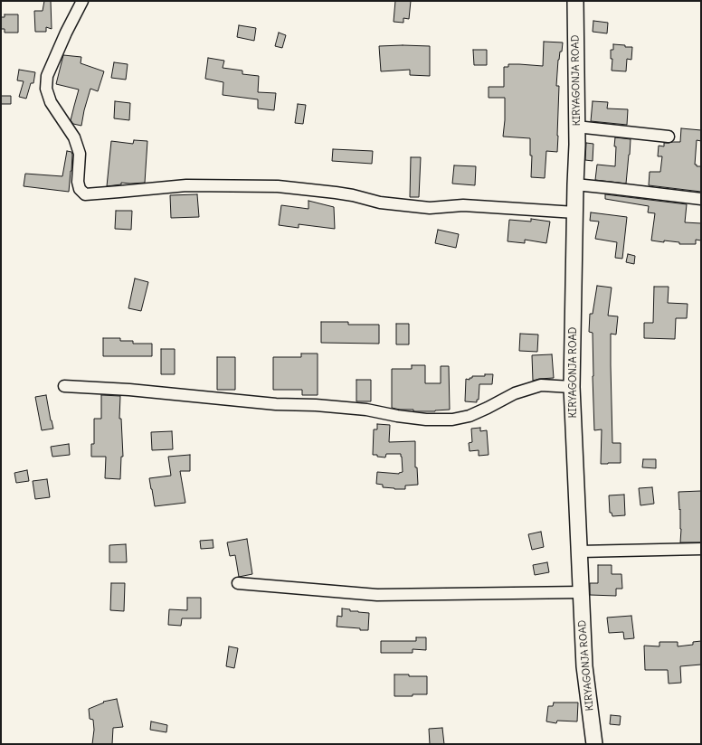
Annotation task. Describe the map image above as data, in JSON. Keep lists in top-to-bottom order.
{
  "streets": {
    "street": ["KIRYAGONJA ROAD"]
  }
}
